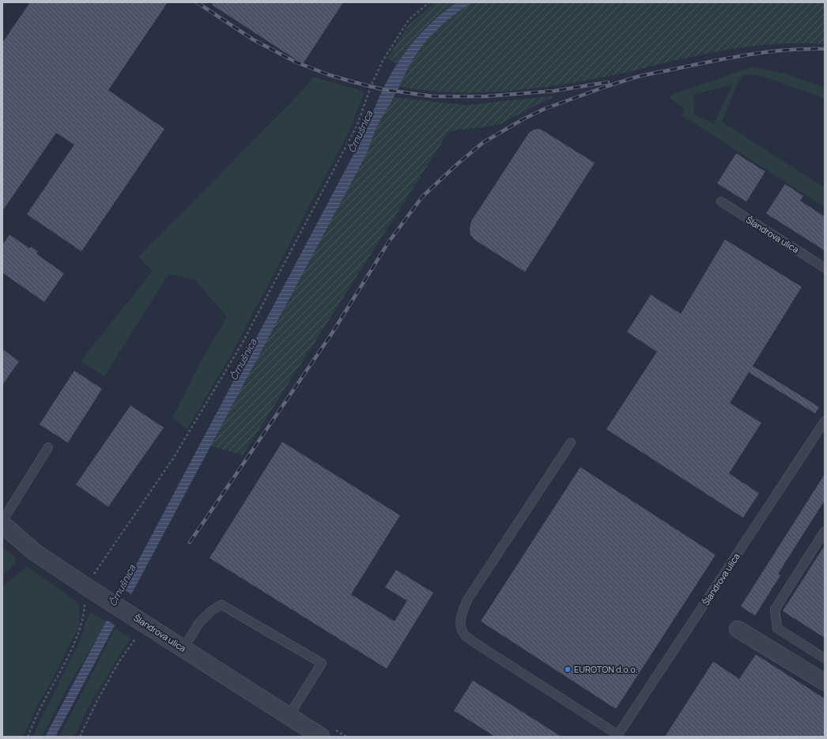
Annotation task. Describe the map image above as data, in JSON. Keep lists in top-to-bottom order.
{
  "streets": {
    "street": ["Šlandrova ulica"]
  },
  "water": ["Črnušnica"],
  "places": ["EUROTON d.o.o."]
}
